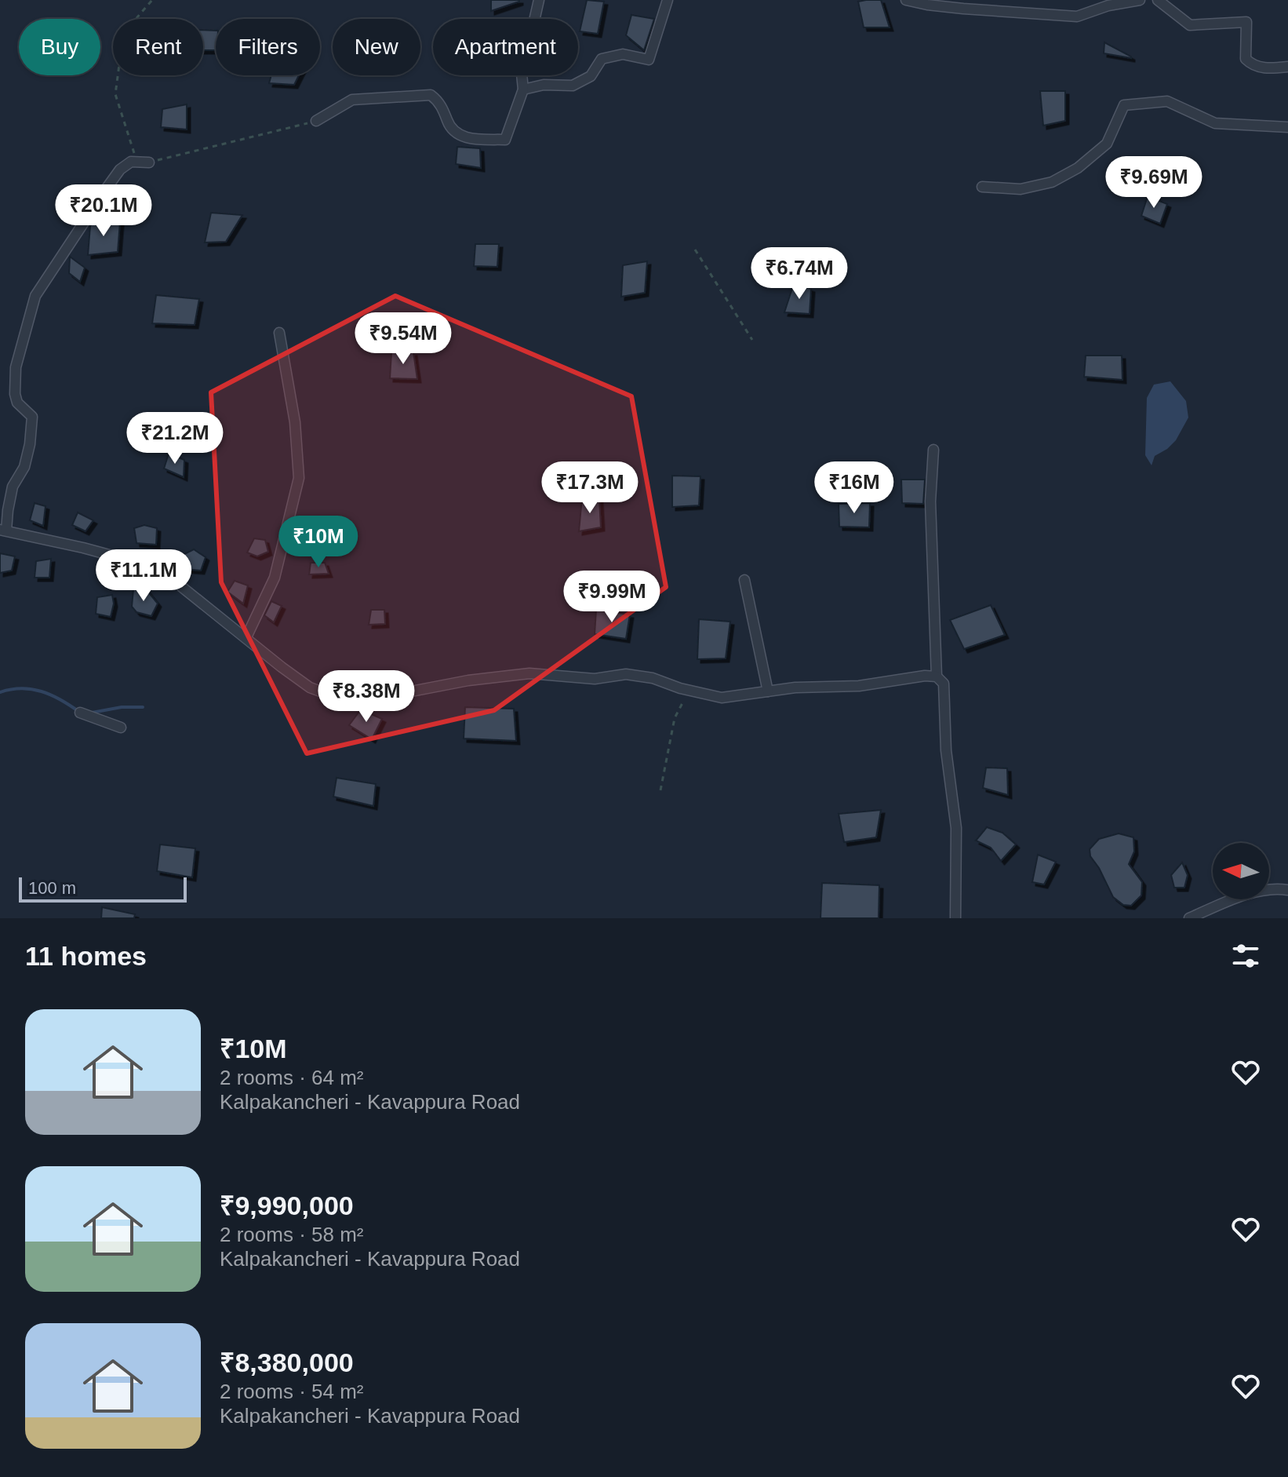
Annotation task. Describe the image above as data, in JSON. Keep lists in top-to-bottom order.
{
  "scale_bar": "100 m",
  "north": "left",
  "page": {
    "chip": [
      "Buy",
      "Rent",
      "Filters",
      "New",
      "Apartment"
    ],
    "price": [
      "₹9.69M",
      "₹20.1M",
      "₹6.74M",
      "₹9.54M",
      "₹21.2M",
      "₹17.3M",
      "₹16M",
      "₹10M",
      "₹11.1M",
      "₹9.99M",
      "₹8.38M"
    ],
    "scale": "100 m",
    "heading": "11 homes",
    "list": [
      {
        "name": "₹10M",
        "note": "2 rooms · 64 m² · Kalpakancheri - Kavappura Road"
      },
      {
        "name": "₹9,990,000",
        "note": "2 rooms · 58 m² · Kalpakancheri - Kavappura Road"
      },
      {
        "name": "₹8,380,000",
        "note": "2 rooms · 54 m² · Kalpakancheri - Kavappura Road"
      }
    ]
  }
}
